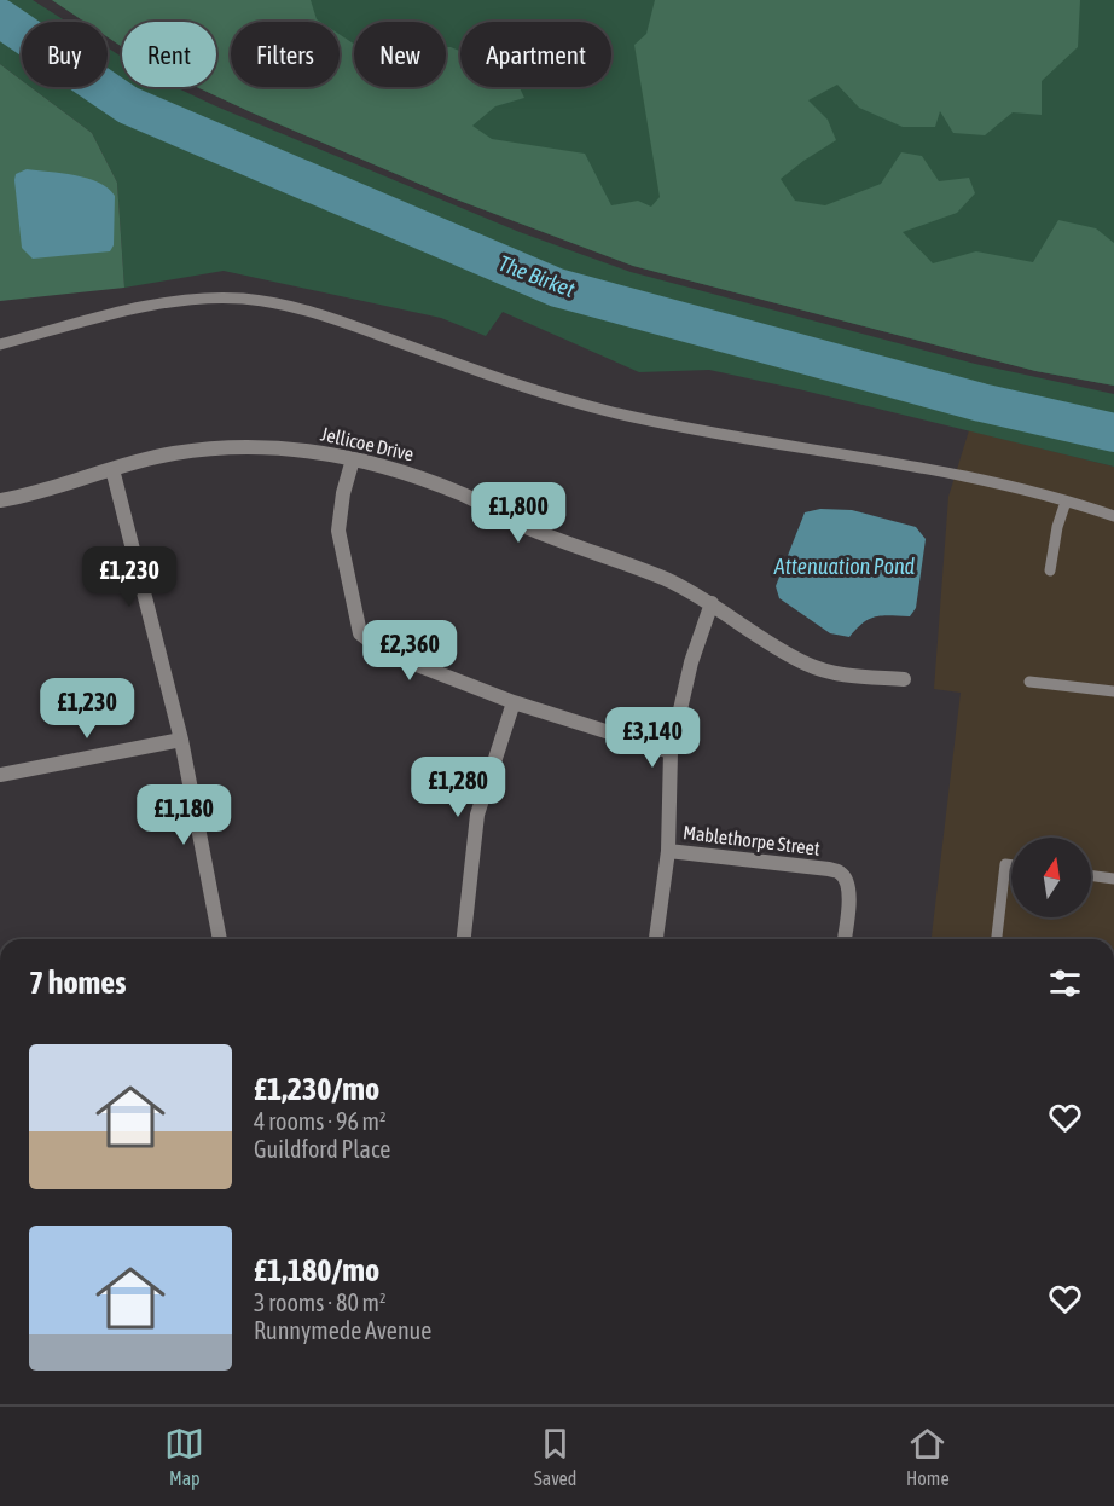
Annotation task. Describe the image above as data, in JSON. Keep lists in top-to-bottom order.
{
  "streets": {
    "street": ["Jellicoe Drive", "Mablethorpe Street"]
  },
  "water": ["The Birket", "Attenuation Pond"],
  "north": "top",
  "page": {
    "chip": [
      "Buy",
      "Rent",
      "Filters",
      "New",
      "Apartment"
    ],
    "price": [
      "£1,800",
      "£1,230",
      "£2,360",
      "£1,230",
      "£3,140",
      "£1,280",
      "£1,180"
    ],
    "heading": "7 homes",
    "list": [
      {
        "name": "£1,230/mo",
        "note": "4 rooms · 96 m² · Guildford Place"
      },
      {
        "name": "£1,180/mo",
        "note": "3 rooms · 80 m² · Runnymede Avenue"
      }
    ],
    "tabs": ["Map", "Saved", "Home"]
  }
}
